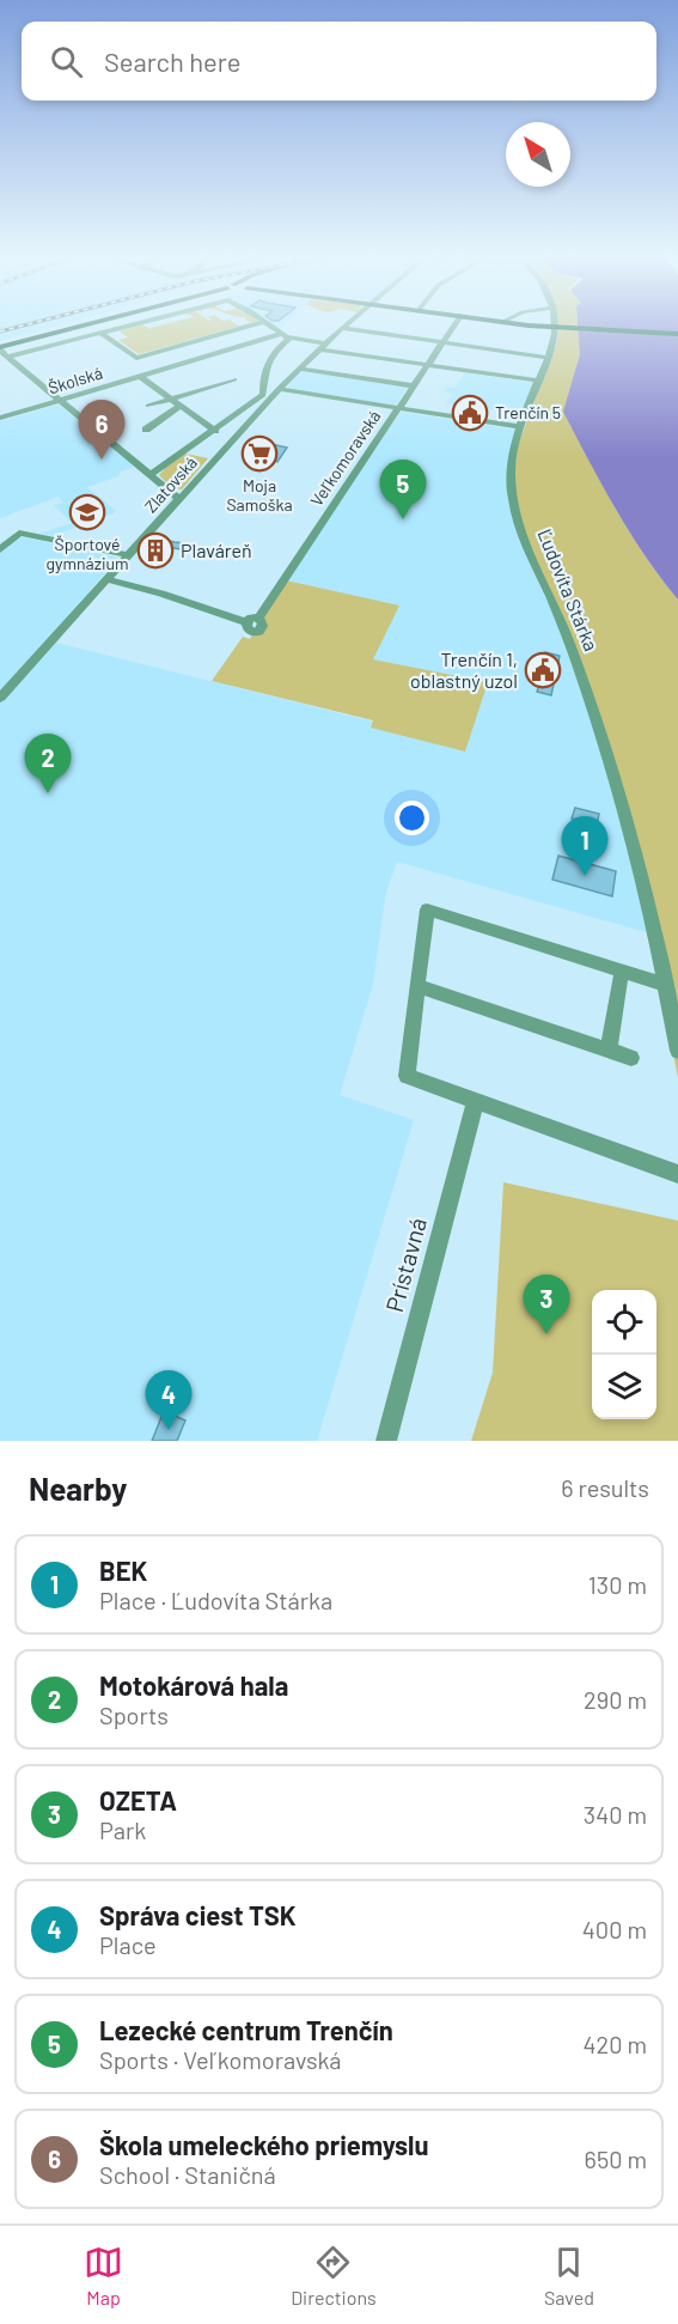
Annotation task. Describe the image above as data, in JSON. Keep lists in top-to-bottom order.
{
  "streets": {
    "street": [
      "Školská",
      "Veľkomoravská",
      "Zlatovská",
      "Ľudovíta Stárka",
      "Prístavná"
    ]
  },
  "crossings": [
    ["Veľkomoravská", "Zlatovská"]
  ],
  "places": {
    "public building": ["Trenčín 5", "Trenčín 1, oblastný uzol"],
    "supermarket": ["Moja Samoška"],
    "school or university": ["Športové gymnázium"],
    "building": ["Plaváreň"]
  },
  "north": "top left",
  "page": {
    "search": "Search here",
    "pins": [
      "6",
      "5",
      "2",
      "1",
      "3",
      "4"
    ],
    "heading": ["Nearby", "6 results"],
    "list": [
      {
        "mark": "1",
        "name": "BEK",
        "note": "Place · Ľudovíta Stárka",
        "value": "130 m"
      },
      {
        "mark": "2",
        "name": "Motokárová hala",
        "note": "Sports",
        "value": "290 m"
      },
      {
        "mark": "3",
        "name": "OZETA",
        "note": "Park",
        "value": "340 m"
      },
      {
        "mark": "4",
        "name": "Správa ciest TSK",
        "note": "Place",
        "value": "400 m"
      },
      {
        "mark": "5",
        "name": "Lezecké centrum Trenčín",
        "note": "Sports · Veľkomoravská",
        "value": "420 m"
      },
      {
        "mark": "6",
        "name": "Škola umeleckého priemyslu",
        "note": "School · Staničná",
        "value": "650 m"
      }
    ],
    "nav": ["Map", "Directions", "Saved"]
  }
}
